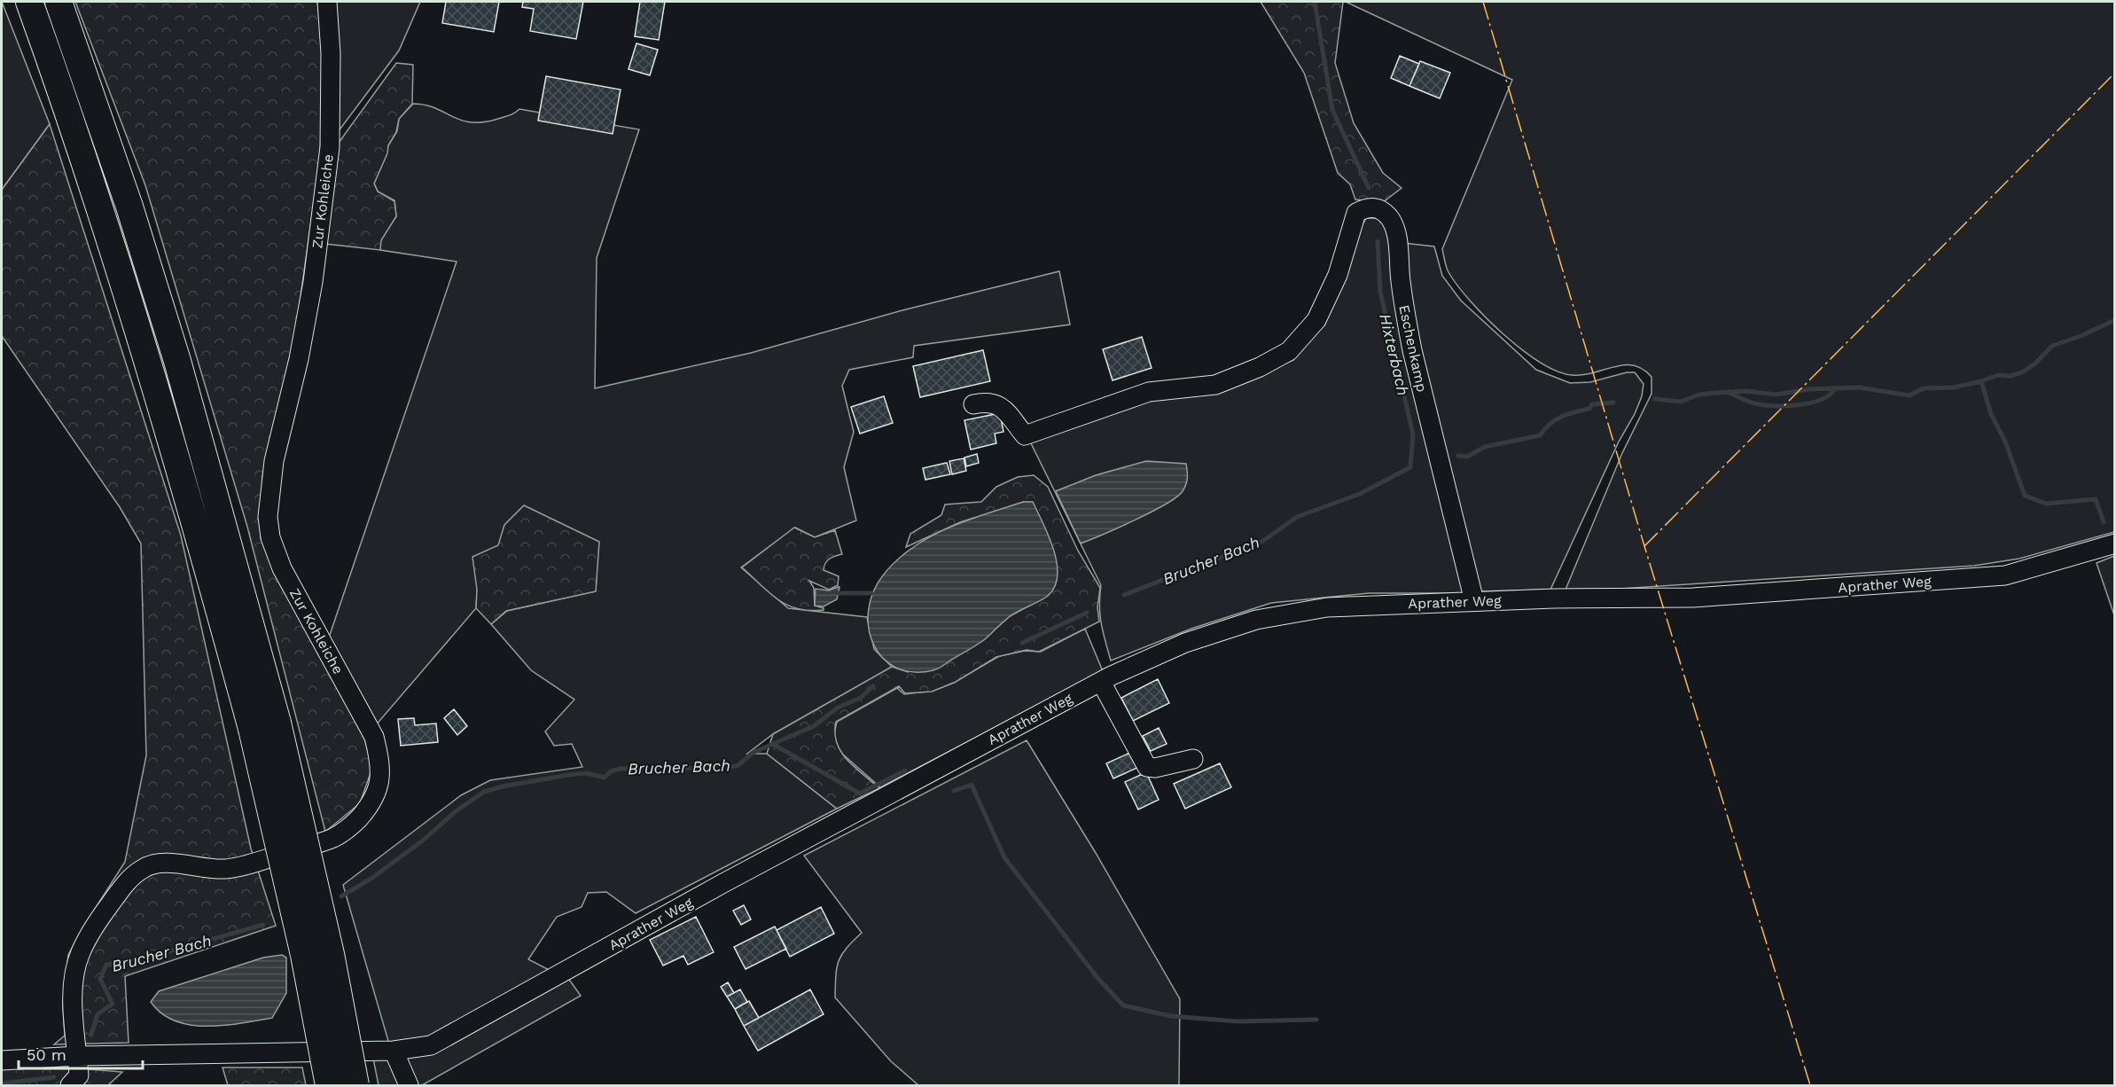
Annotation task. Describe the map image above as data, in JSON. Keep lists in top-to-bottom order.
{
  "streets": {
    "street": ["Zur Kohleiche", "Eschenkamp", "Aprather Weg"]
  },
  "crossings": [
    ["Zur Kohleiche", "Aprather Weg"],
    ["Eschenkamp", "Aprather Weg"]
  ],
  "water": ["Hixterbach", "Brucher Bach"],
  "scale_bar": "50 m"
}
